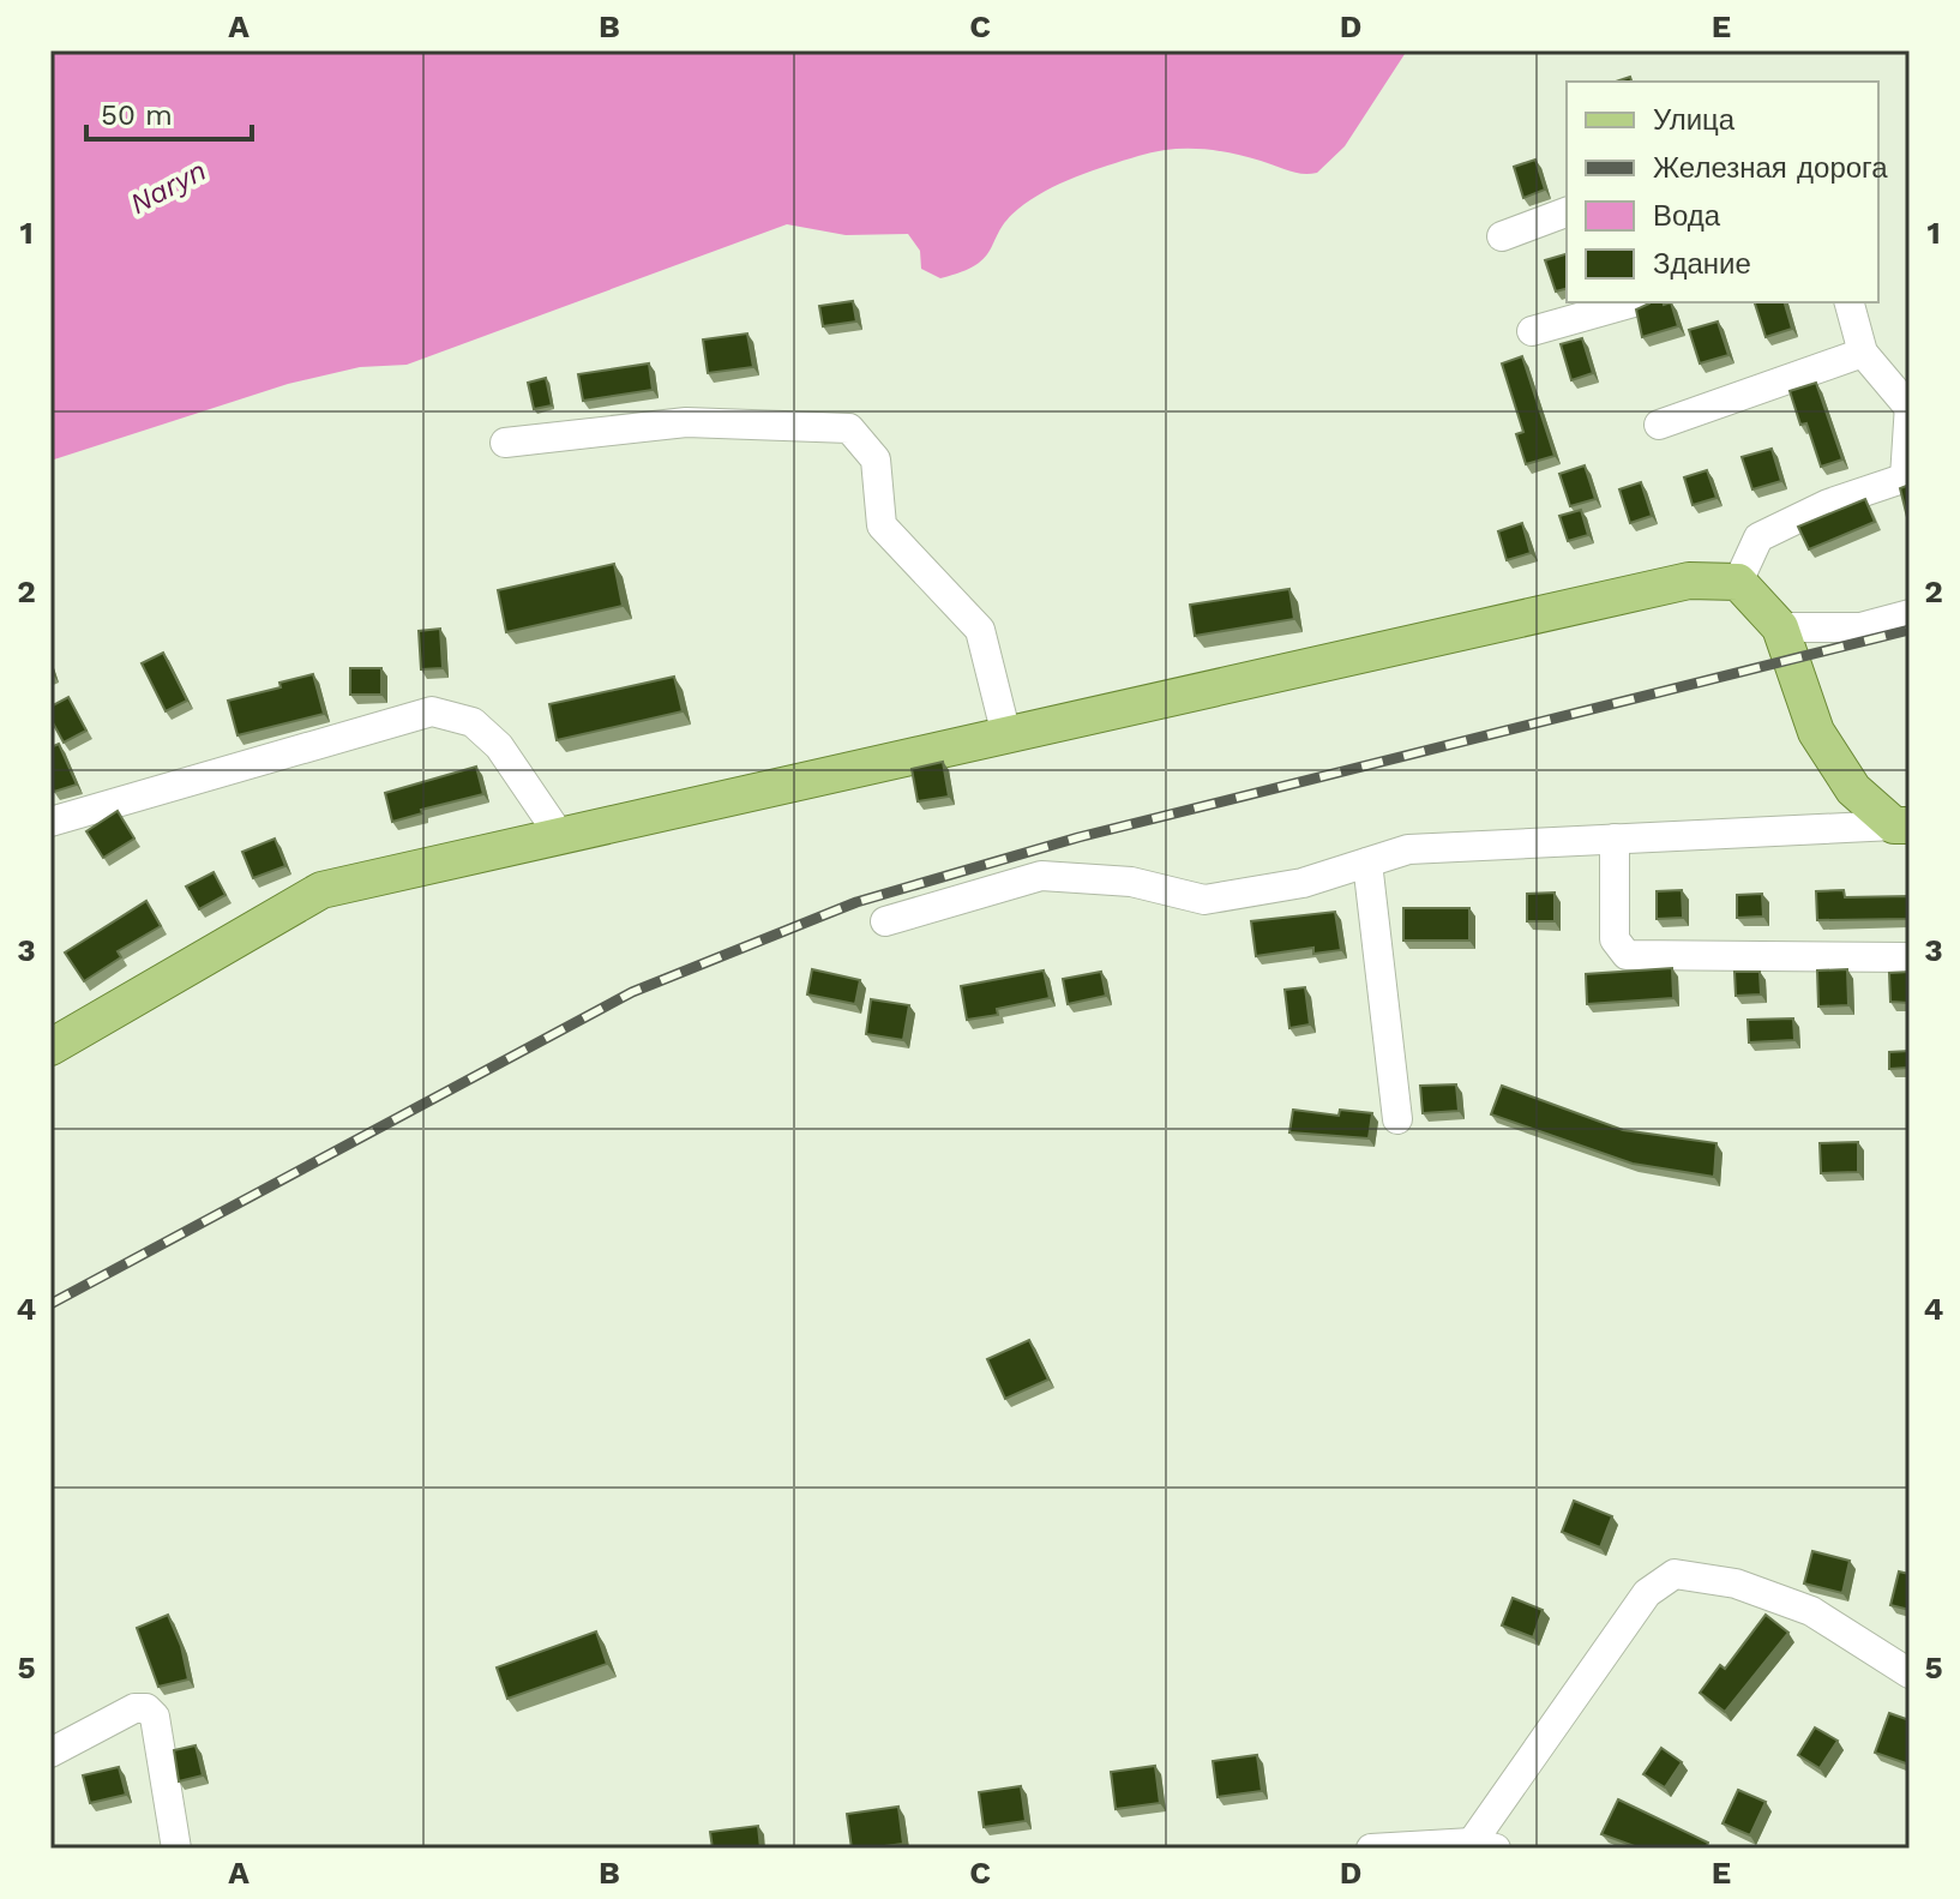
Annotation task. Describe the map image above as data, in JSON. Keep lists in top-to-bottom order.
{
  "water": ["Naryn"],
  "legend": [
    "Улица",
    "Железная дорога",
    "Вода",
    "Здание"
  ],
  "scale_bar": "50 m",
  "grid": {
    "columns": [
      "A",
      "B",
      "C",
      "D",
      "E"
    ],
    "rows": [
      "1",
      "2",
      "3",
      "4",
      "5"
    ]
  }
}
